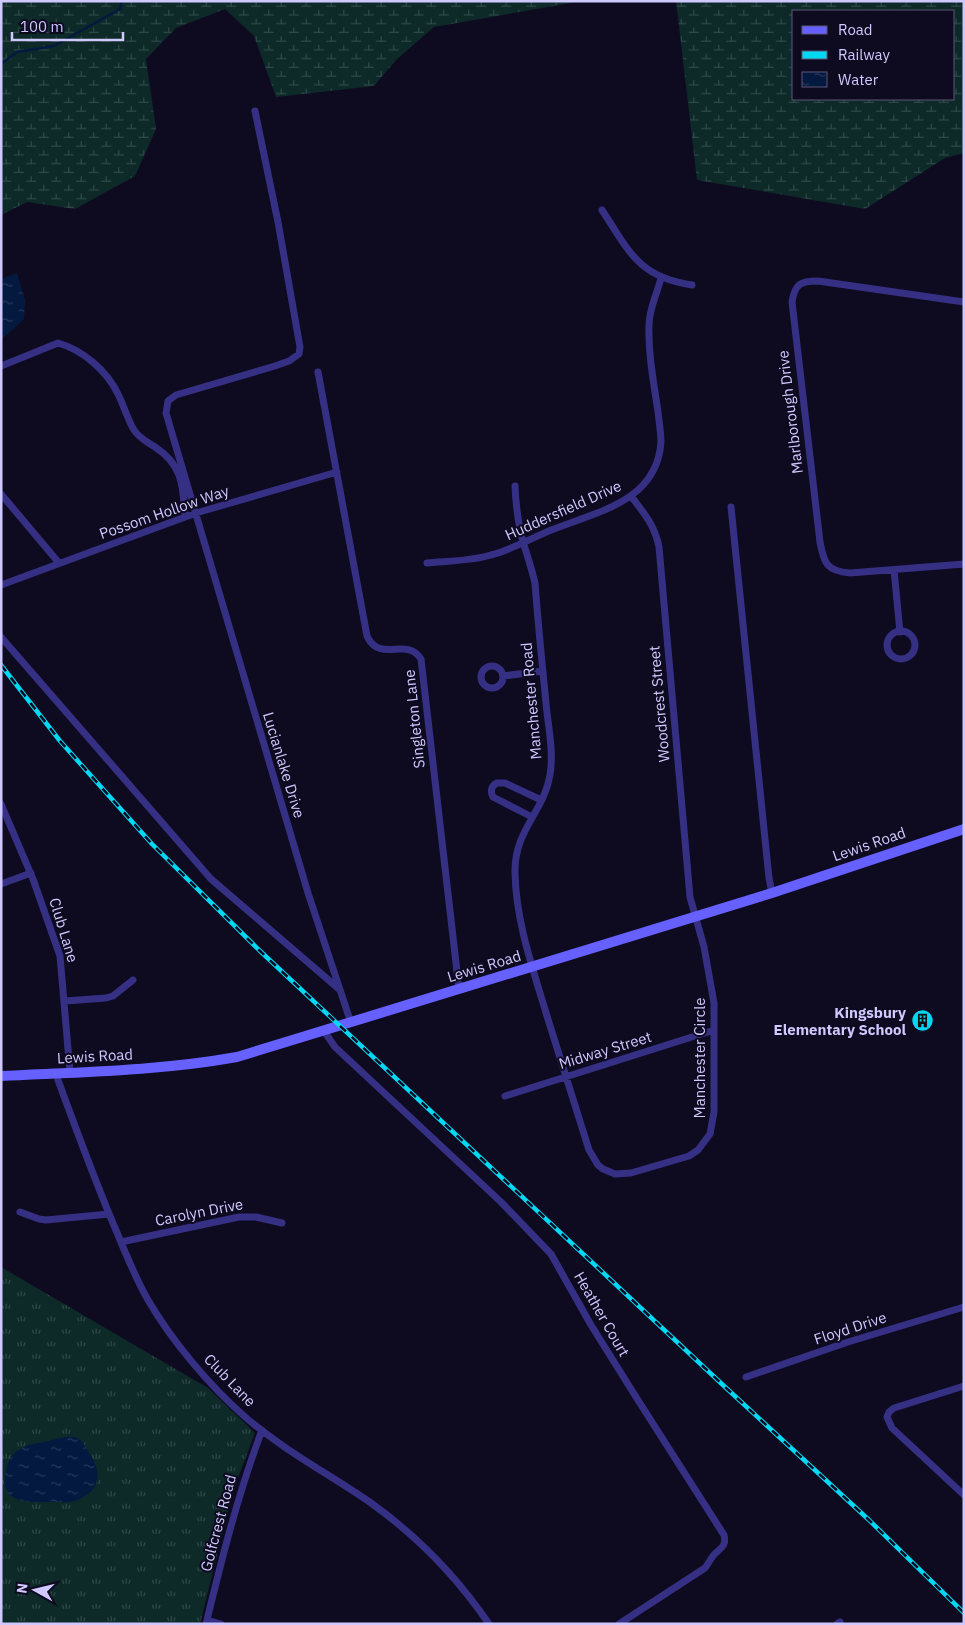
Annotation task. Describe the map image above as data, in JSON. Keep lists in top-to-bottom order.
{
  "streets": {
    "street": [
      "Marlborough Drive",
      "Huddersfield Drive",
      "Possom Hollow Way",
      "Manchester Road",
      "Woodcrest Street",
      "Singleton Lane",
      "Lucianlake Drive",
      "Lewis Road",
      "Club Lane",
      "Midway Street",
      "Manchester Circle",
      "Carolyn Drive",
      "Heather Court",
      "Floyd Drive",
      "Golfcrest Road"
    ]
  },
  "crossings": [
    ["Huddersfield Drive", "Manchester Road"],
    ["Huddersfield Drive", "Woodcrest Street"],
    ["Possom Hollow Way", "Singleton Lane"],
    ["Possom Hollow Way", "Lucianlake Drive"],
    ["Manchester Road", "Lewis Road"],
    ["Manchester Road", "Manchester Circle"],
    ["Woodcrest Street", "Lewis Road"],
    ["Woodcrest Street", "Manchester Circle"],
    ["Singleton Lane", "Lewis Road"],
    ["Lucianlake Drive", "Lewis Road"],
    ["Lewis Road", "Club Lane"],
    ["Lewis Road", "Manchester Circle"],
    ["Lewis Road", "Heather Court"],
    ["Club Lane", "Carolyn Drive"],
    ["Club Lane", "Golfcrest Road"],
    ["Midway Street", "Manchester Circle"]
  ],
  "places": {
    "building": ["Kingsbury Elementary School"]
  },
  "legend": ["Road", "Railway", "Water"],
  "scale_bar": "100 m",
  "north": "left"
}
